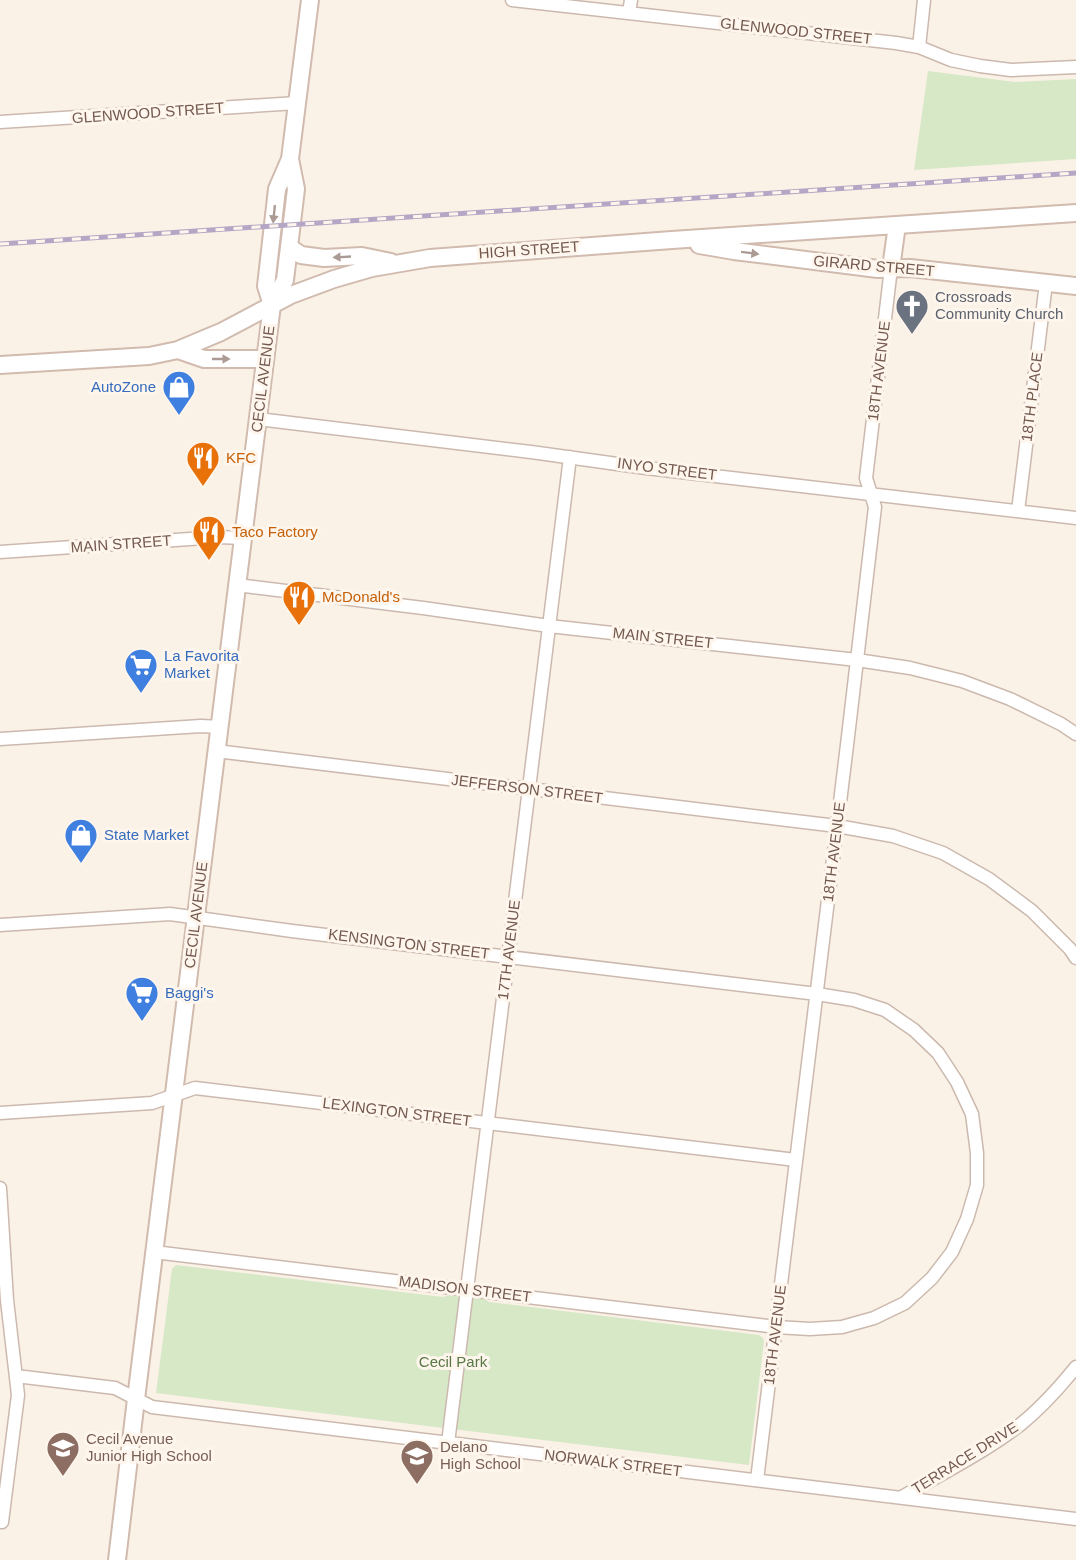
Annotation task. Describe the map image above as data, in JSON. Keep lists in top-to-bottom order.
{
  "streets": {
    "main road": [
      "HIGH STREET",
      "GIRARD STREET",
      "18TH AVENUE",
      "CECIL AVENUE"
    ],
    "street": [
      "GLENWOOD STREET",
      "18TH PLACE",
      "INYO STREET",
      "MAIN STREET",
      "JEFFERSON STREET",
      "KENSINGTON STREET",
      "17TH AVENUE",
      "LEXINGTON STREET",
      "MADISON STREET",
      "TERRACE DRIVE",
      "NORWALK STREET"
    ]
  },
  "crossings": [
    ["GLENWOOD STREET", "CECIL AVENUE"],
    ["HIGH STREET", "GIRARD STREET"],
    ["HIGH STREET", "18TH AVENUE"],
    ["HIGH STREET", "CECIL AVENUE"],
    ["GIRARD STREET", "18TH AVENUE"],
    ["GIRARD STREET", "18TH PLACE"],
    ["18TH AVENUE", "INYO STREET"],
    ["18TH AVENUE", "MAIN STREET"],
    ["18TH AVENUE", "JEFFERSON STREET"],
    ["18TH AVENUE", "KENSINGTON STREET"],
    ["18TH AVENUE", "LEXINGTON STREET"],
    ["18TH AVENUE", "MADISON STREET"],
    ["18TH AVENUE", "NORWALK STREET"],
    ["CECIL AVENUE", "INYO STREET"],
    ["CECIL AVENUE", "MAIN STREET"],
    ["CECIL AVENUE", "JEFFERSON STREET"],
    ["CECIL AVENUE", "KENSINGTON STREET"],
    ["CECIL AVENUE", "LEXINGTON STREET"],
    ["CECIL AVENUE", "MADISON STREET"],
    ["CECIL AVENUE", "NORWALK STREET"],
    ["18TH PLACE", "INYO STREET"],
    ["INYO STREET", "17TH AVENUE"],
    ["MAIN STREET", "17TH AVENUE"],
    ["JEFFERSON STREET", "17TH AVENUE"],
    ["KENSINGTON STREET", "17TH AVENUE"],
    ["KENSINGTON STREET", "MADISON STREET"],
    ["17TH AVENUE", "LEXINGTON STREET"],
    ["17TH AVENUE", "MADISON STREET"],
    ["17TH AVENUE", "NORWALK STREET"],
    ["TERRACE DRIVE", "NORWALK STREET"]
  ],
  "one_way": ["GIRARD STREET"],
  "parks": ["Cecil Park"],
  "places": {
    "church": ["Crossroads Community Church"],
    "shop": ["AutoZone", "State Market"],
    "restaurant": ["KFC", "Taco Factory", "McDonald's"],
    "supermarket": ["La Favorita Market", "Baggi's"],
    "school or university": ["Cecil Avenue Junior High School", "Delano High School"]
  }
}
